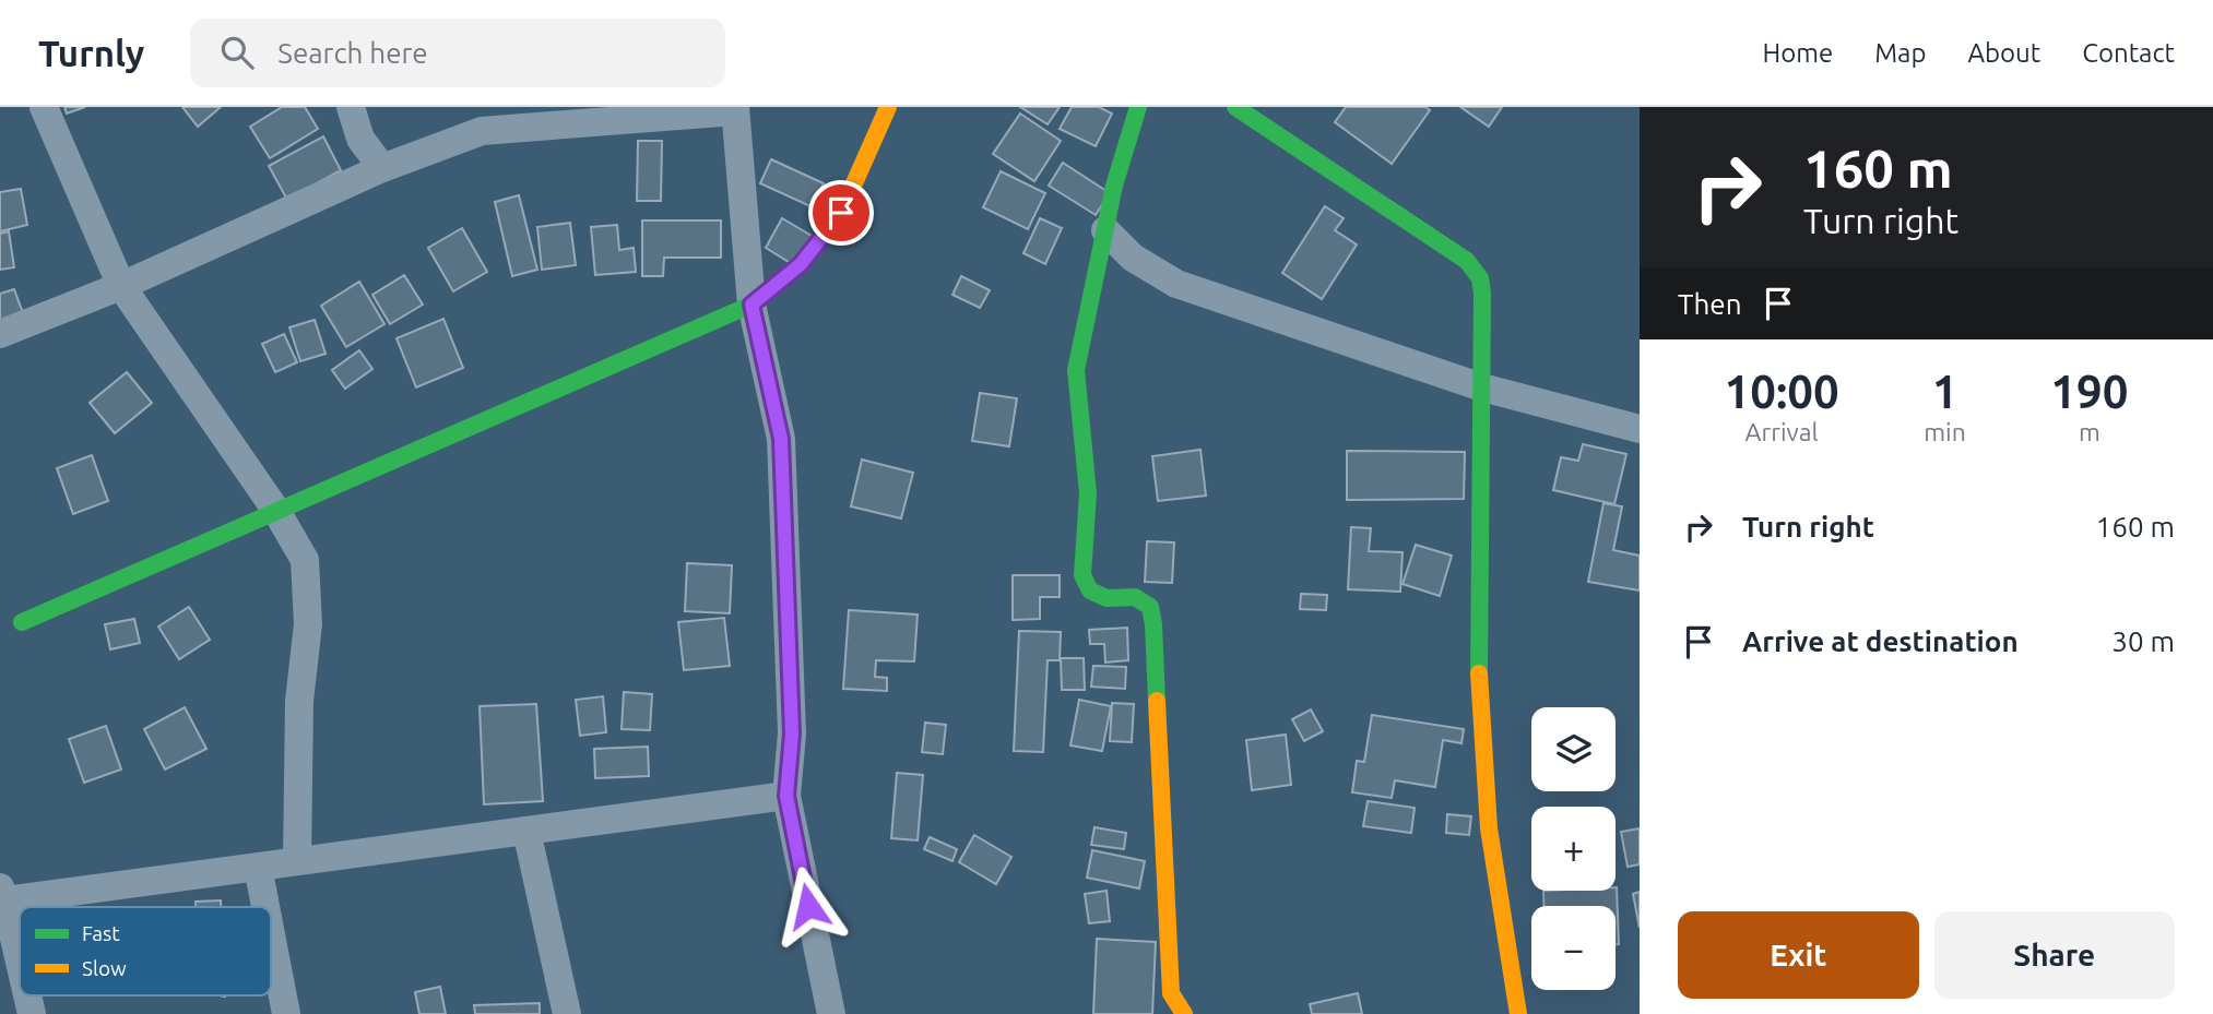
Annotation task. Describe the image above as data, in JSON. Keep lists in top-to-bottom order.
{
  "legend": ["Fast", "Slow"],
  "page": {
    "header": "Turnly",
    "search": "Search here",
    "nav": [
      "Home",
      "Map",
      "About",
      "Contact"
    ],
    "turn": ["160 m", "Turn right"],
    "then": "Then",
    "eta": [
      "10:00",
      "Arrival",
      "1",
      "min",
      "190",
      "m"
    ],
    "list": [
      {
        "name": "Turn right",
        "value": "160 m"
      },
      {
        "name": "Arrive at destination",
        "value": "30 m"
      }
    ],
    "map_buttons": ["+", "−"],
    "buttons": ["Exit", "Share"]
  }
}
